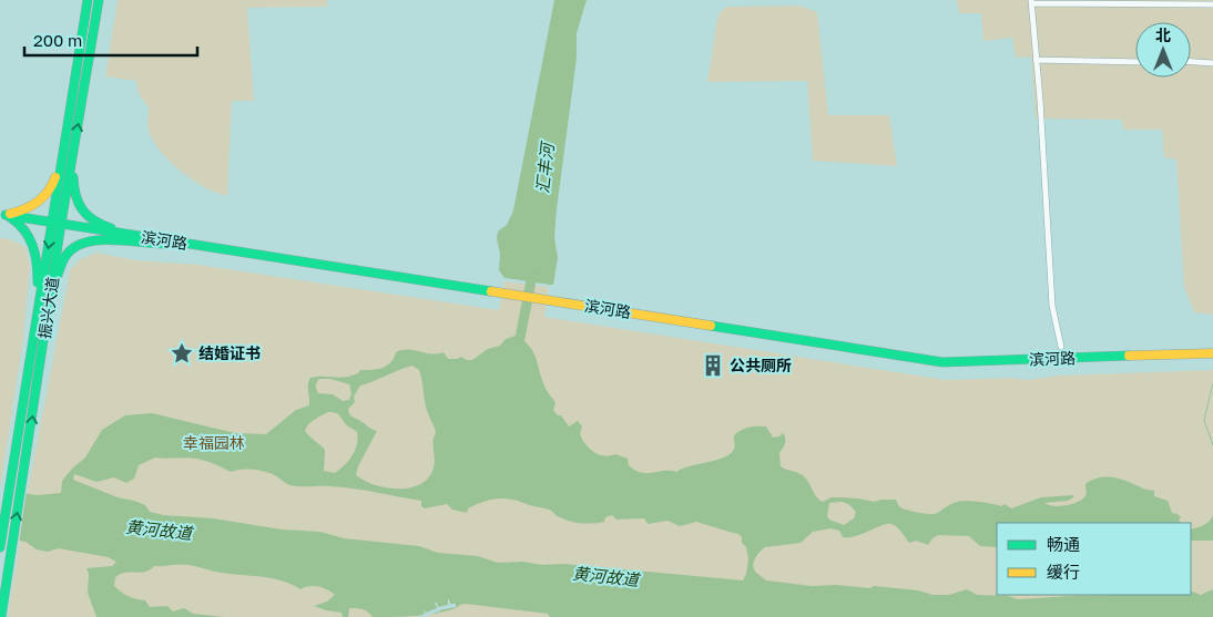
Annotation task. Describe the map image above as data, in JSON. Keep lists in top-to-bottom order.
{
  "streets": {
    "main road": ["滨河路", "振兴大道"]
  },
  "crossings": [
    ["滨河路", "振兴大道"]
  ],
  "water": ["汇丰河", "黄河故道"],
  "parks": ["幸福园林"],
  "places": {
    "place": ["结婚证书"],
    "building": ["公共厕所"]
  },
  "legend": ["畅通", "缓行"],
  "scale_bar": "200 m",
  "north": "top"
}
